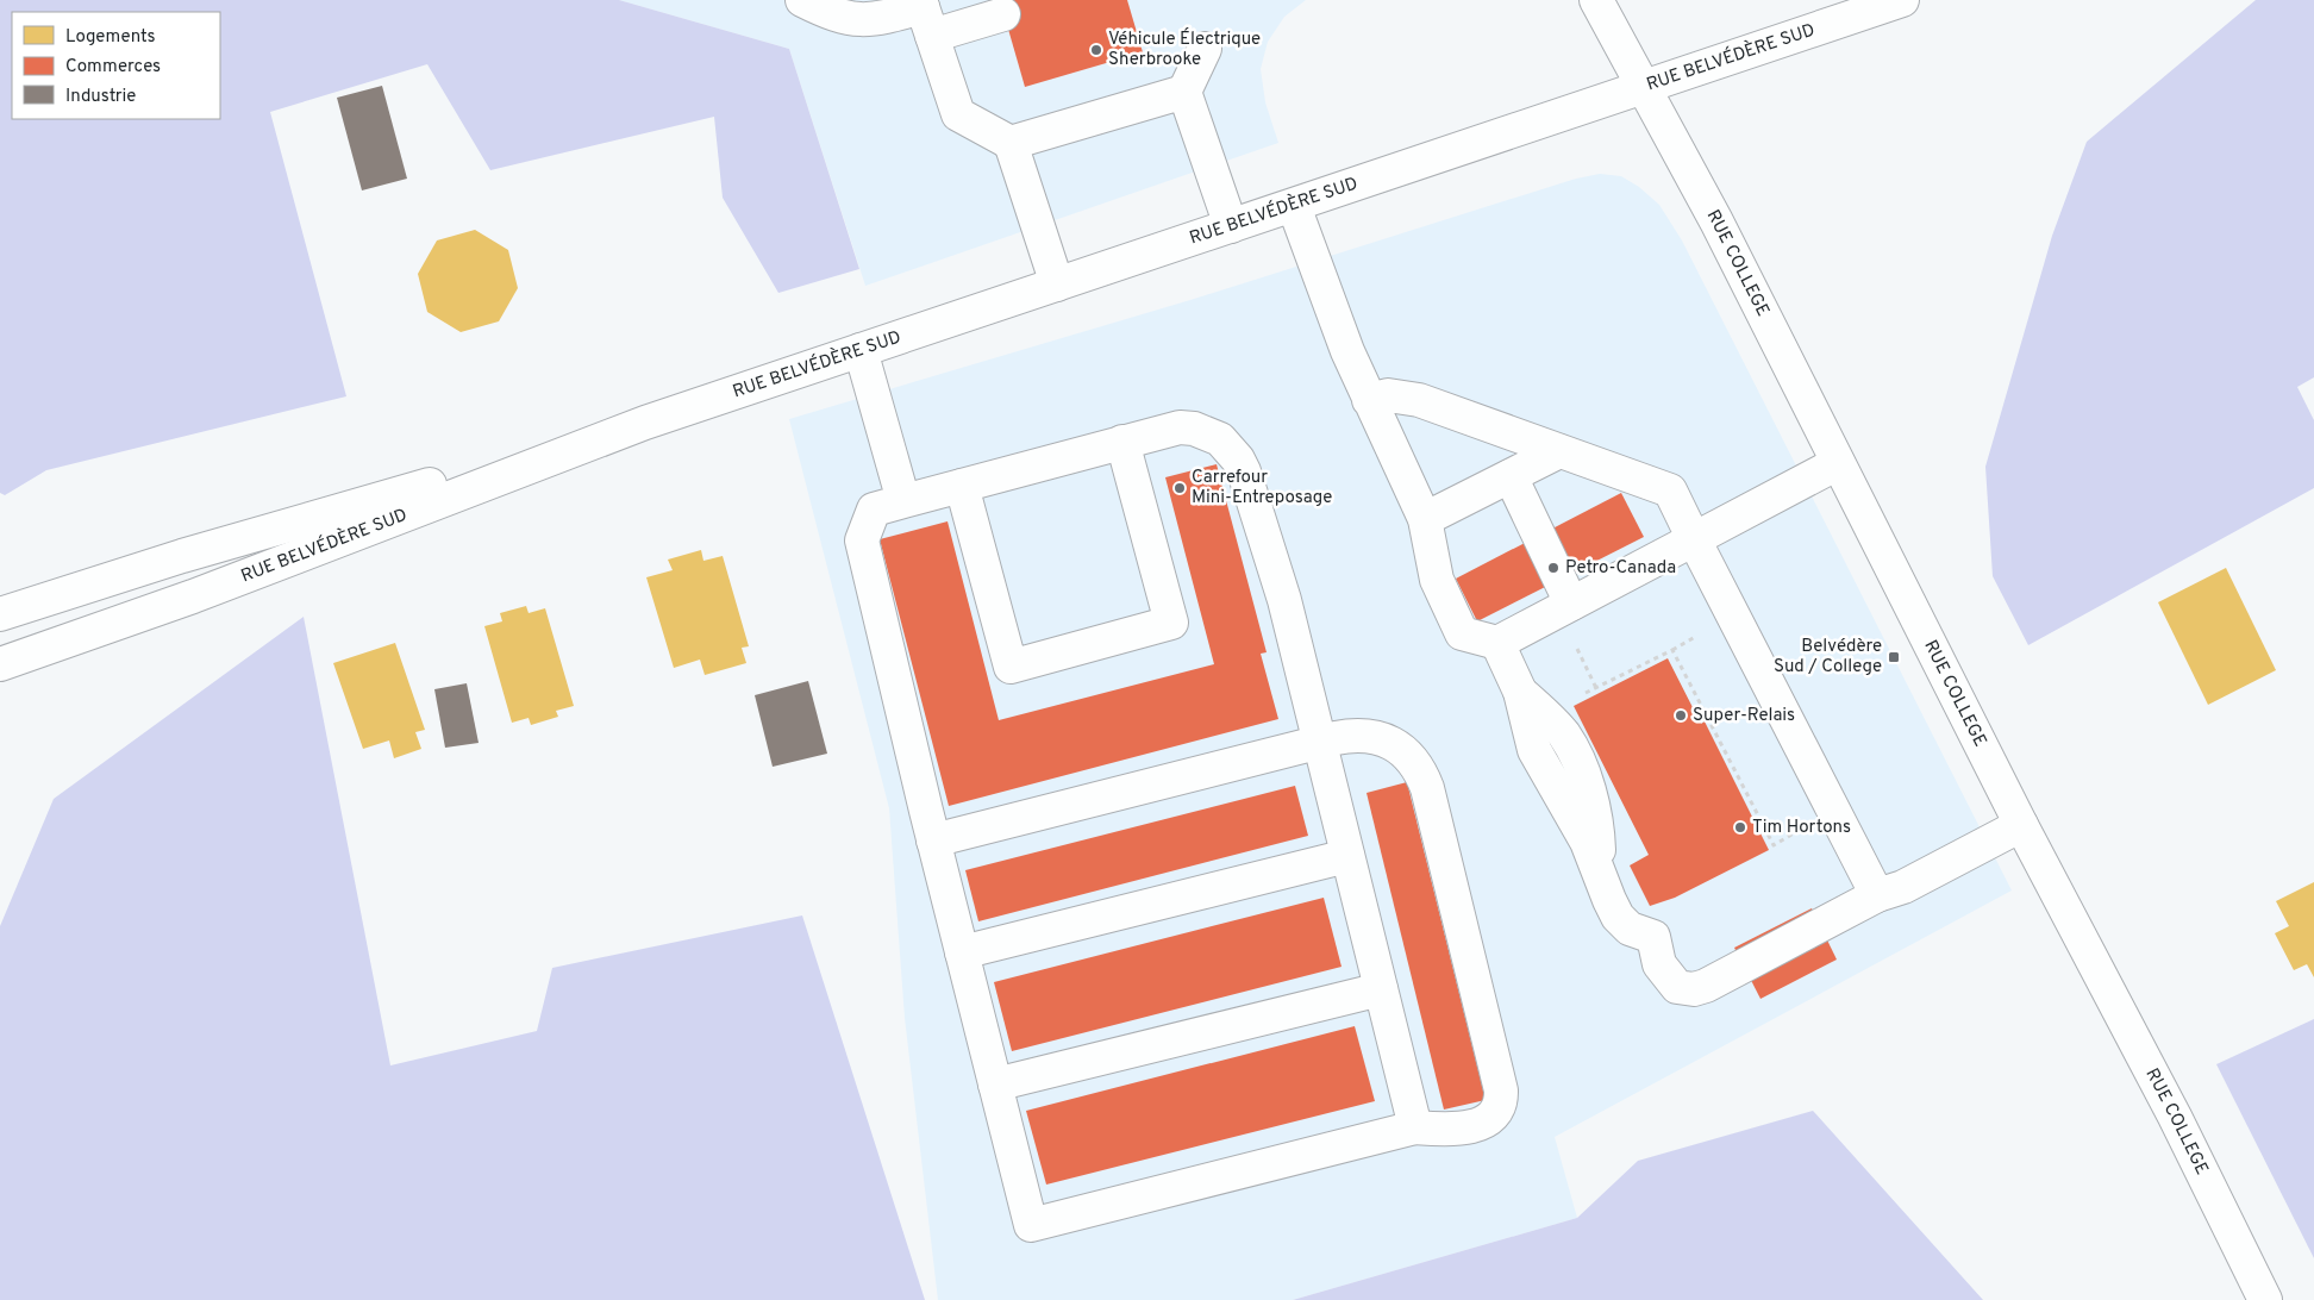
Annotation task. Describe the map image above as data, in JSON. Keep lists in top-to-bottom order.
{
  "streets": {
    "street": ["RUE BELVÉDÈRE SUD", "RUE COLLEGE"]
  },
  "crossings": [
    ["RUE BELVÉDÈRE SUD", "RUE COLLEGE"]
  ],
  "places": {
    "other": [
      "Véhicule Électrique Sherbrooke",
      "Carrefour Mini-Entreposage",
      "Petro-Canada",
      "Super-Relais",
      "Tim Hortons"
    ],
    "transit": ["Belvédère Sud / College"]
  },
  "legend": ["Logements", "Commerces", "Industrie"]
}
